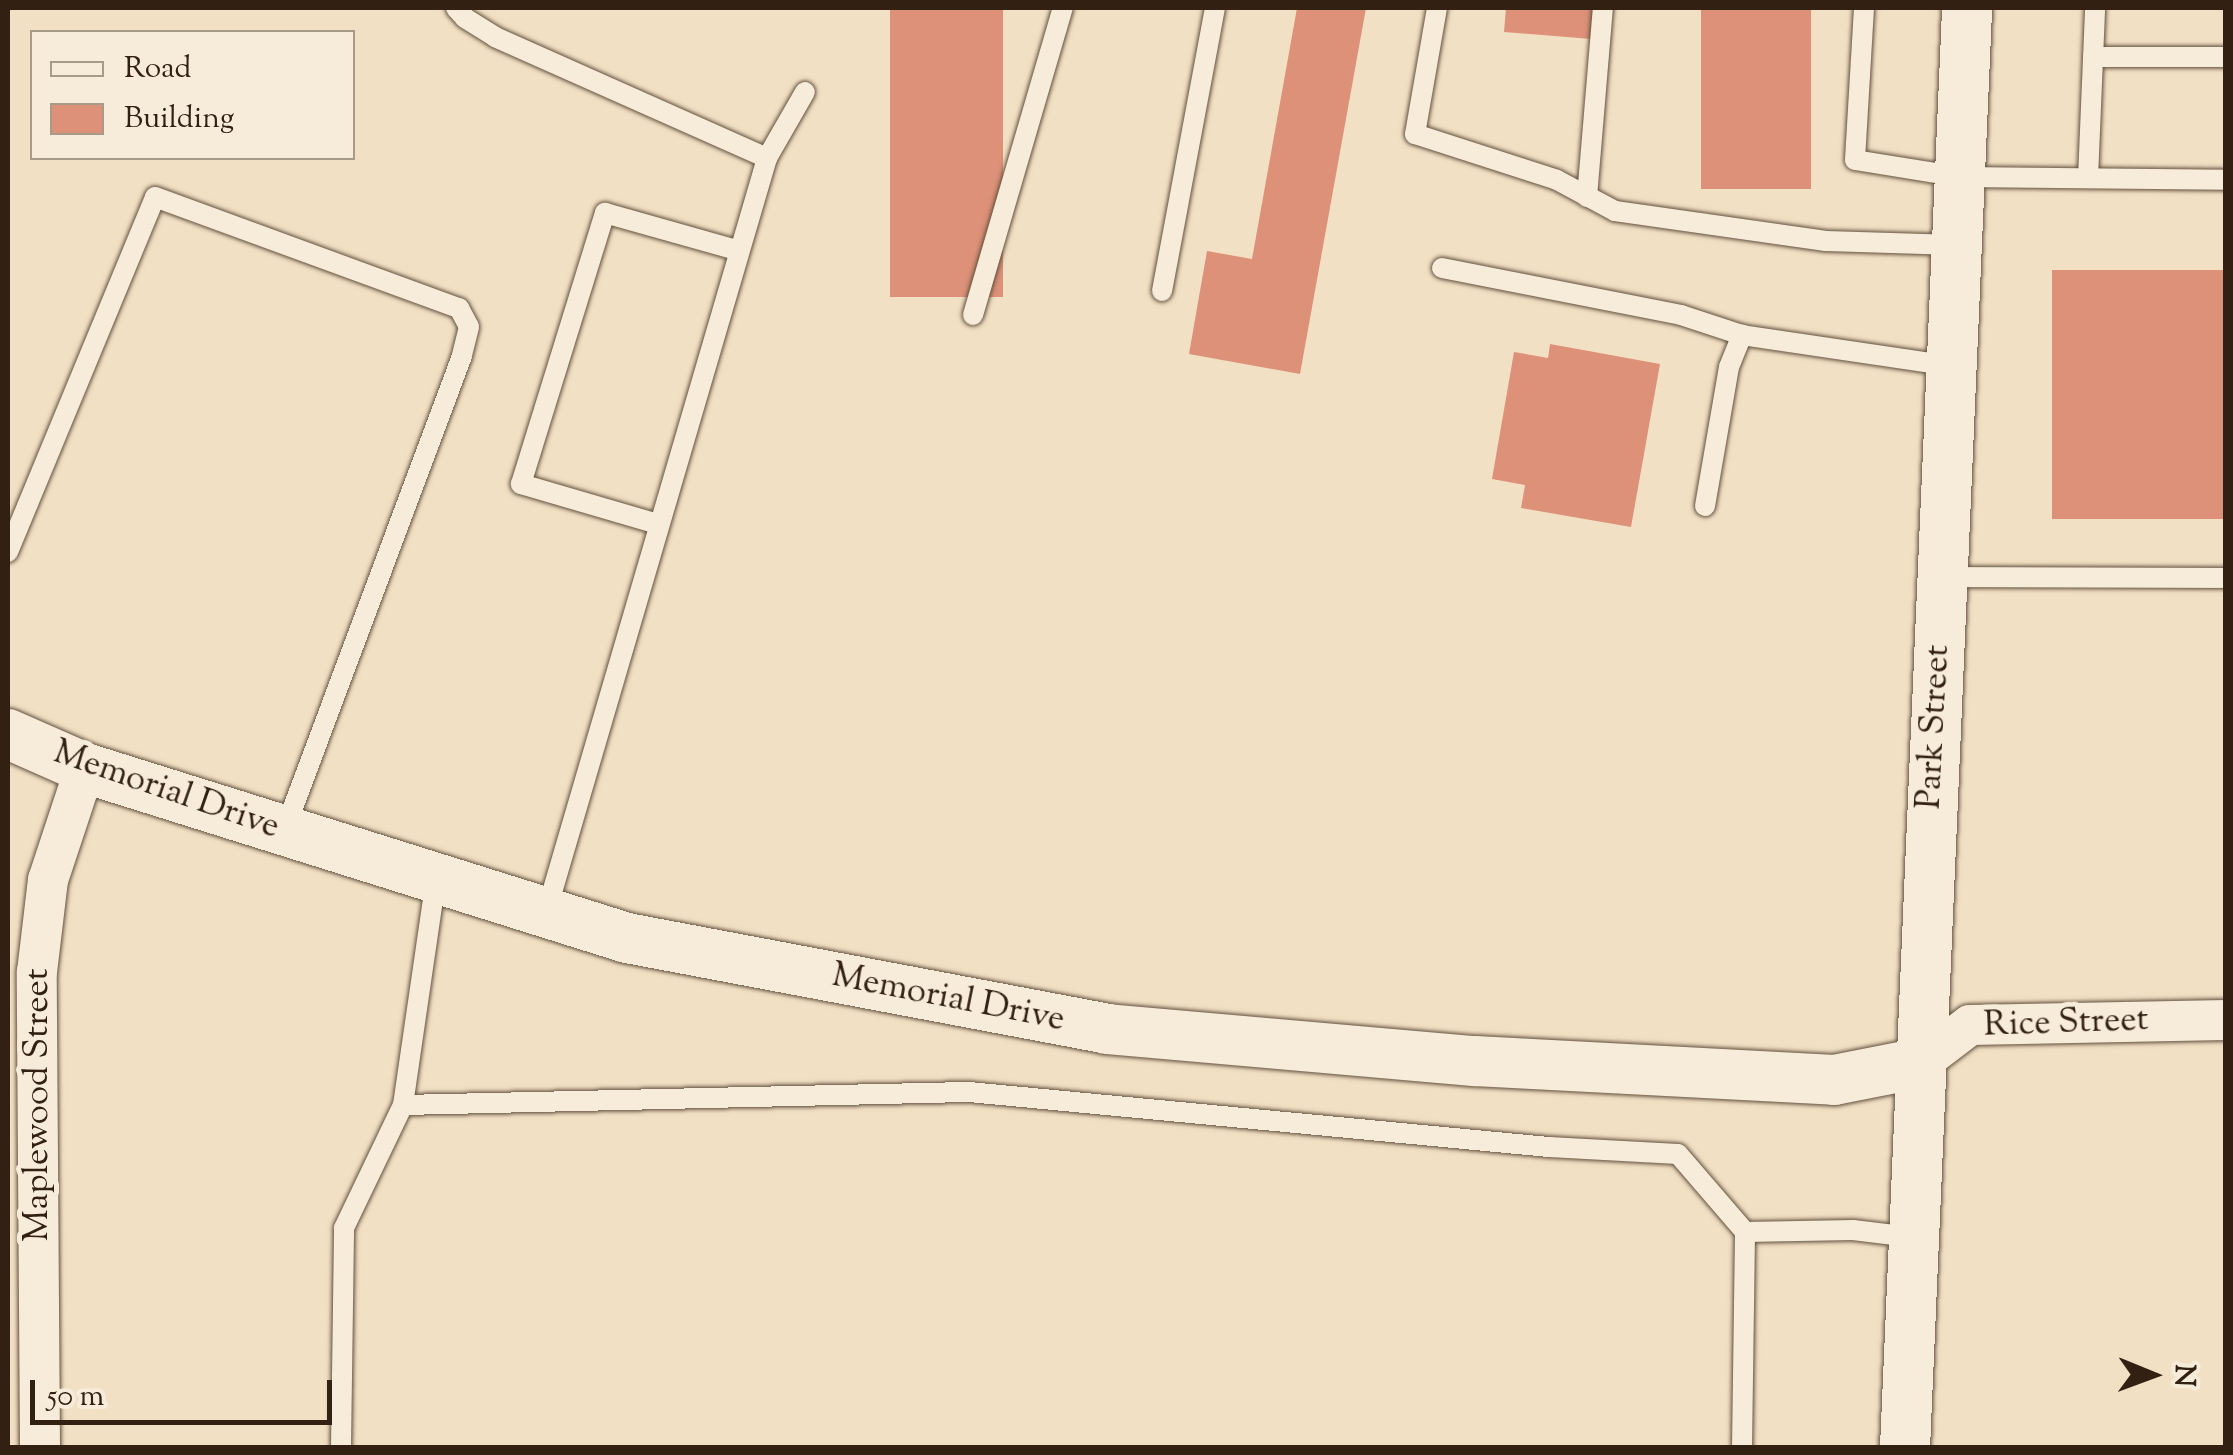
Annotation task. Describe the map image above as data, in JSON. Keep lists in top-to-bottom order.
{
  "streets": {
    "street": [
      "Park Street",
      "Memorial Drive",
      "Rice Street",
      "Maplewood Street"
    ]
  },
  "crossings": [
    ["Park Street", "Memorial Drive"],
    ["Park Street", "Rice Street"],
    ["Memorial Drive", "Rice Street"],
    ["Memorial Drive", "Maplewood Street"]
  ],
  "legend": ["Road", "Building"],
  "scale_bar": "50 m",
  "north": "right"
}
